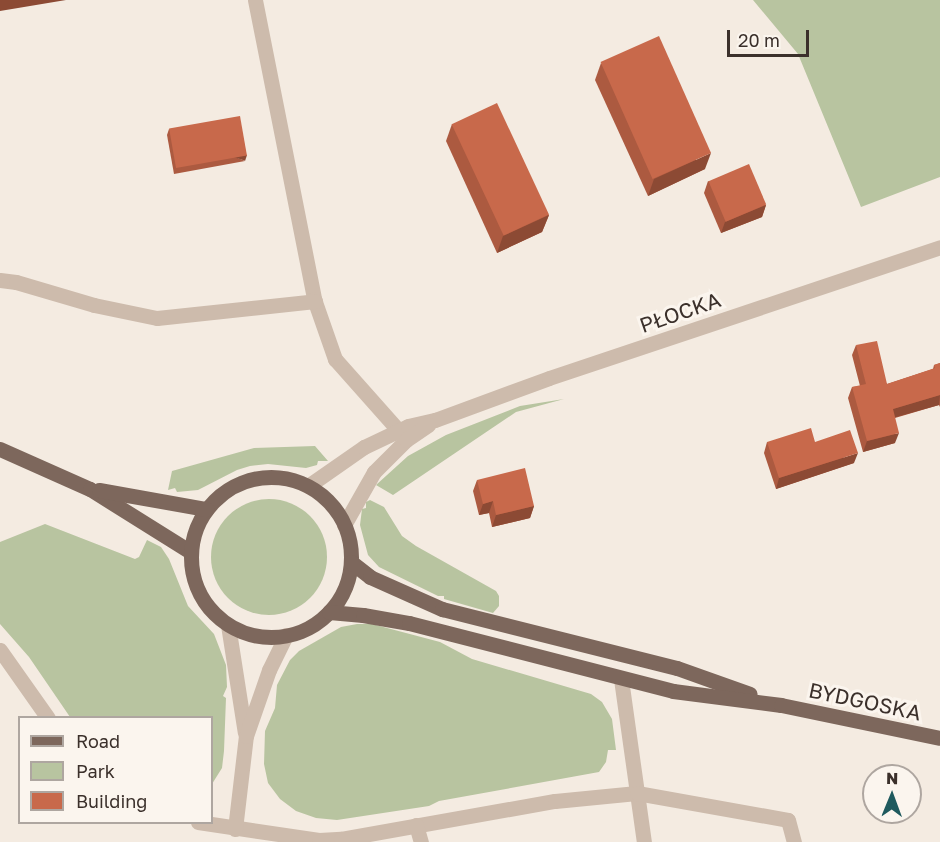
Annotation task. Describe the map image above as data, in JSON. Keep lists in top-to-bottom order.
{
  "streets": {
    "main road": ["BYDGOSKA"],
    "street": ["PŁOCKA"]
  },
  "legend": ["Road", "Park", "Building"],
  "scale_bar": "20 m",
  "north": "top"
}
